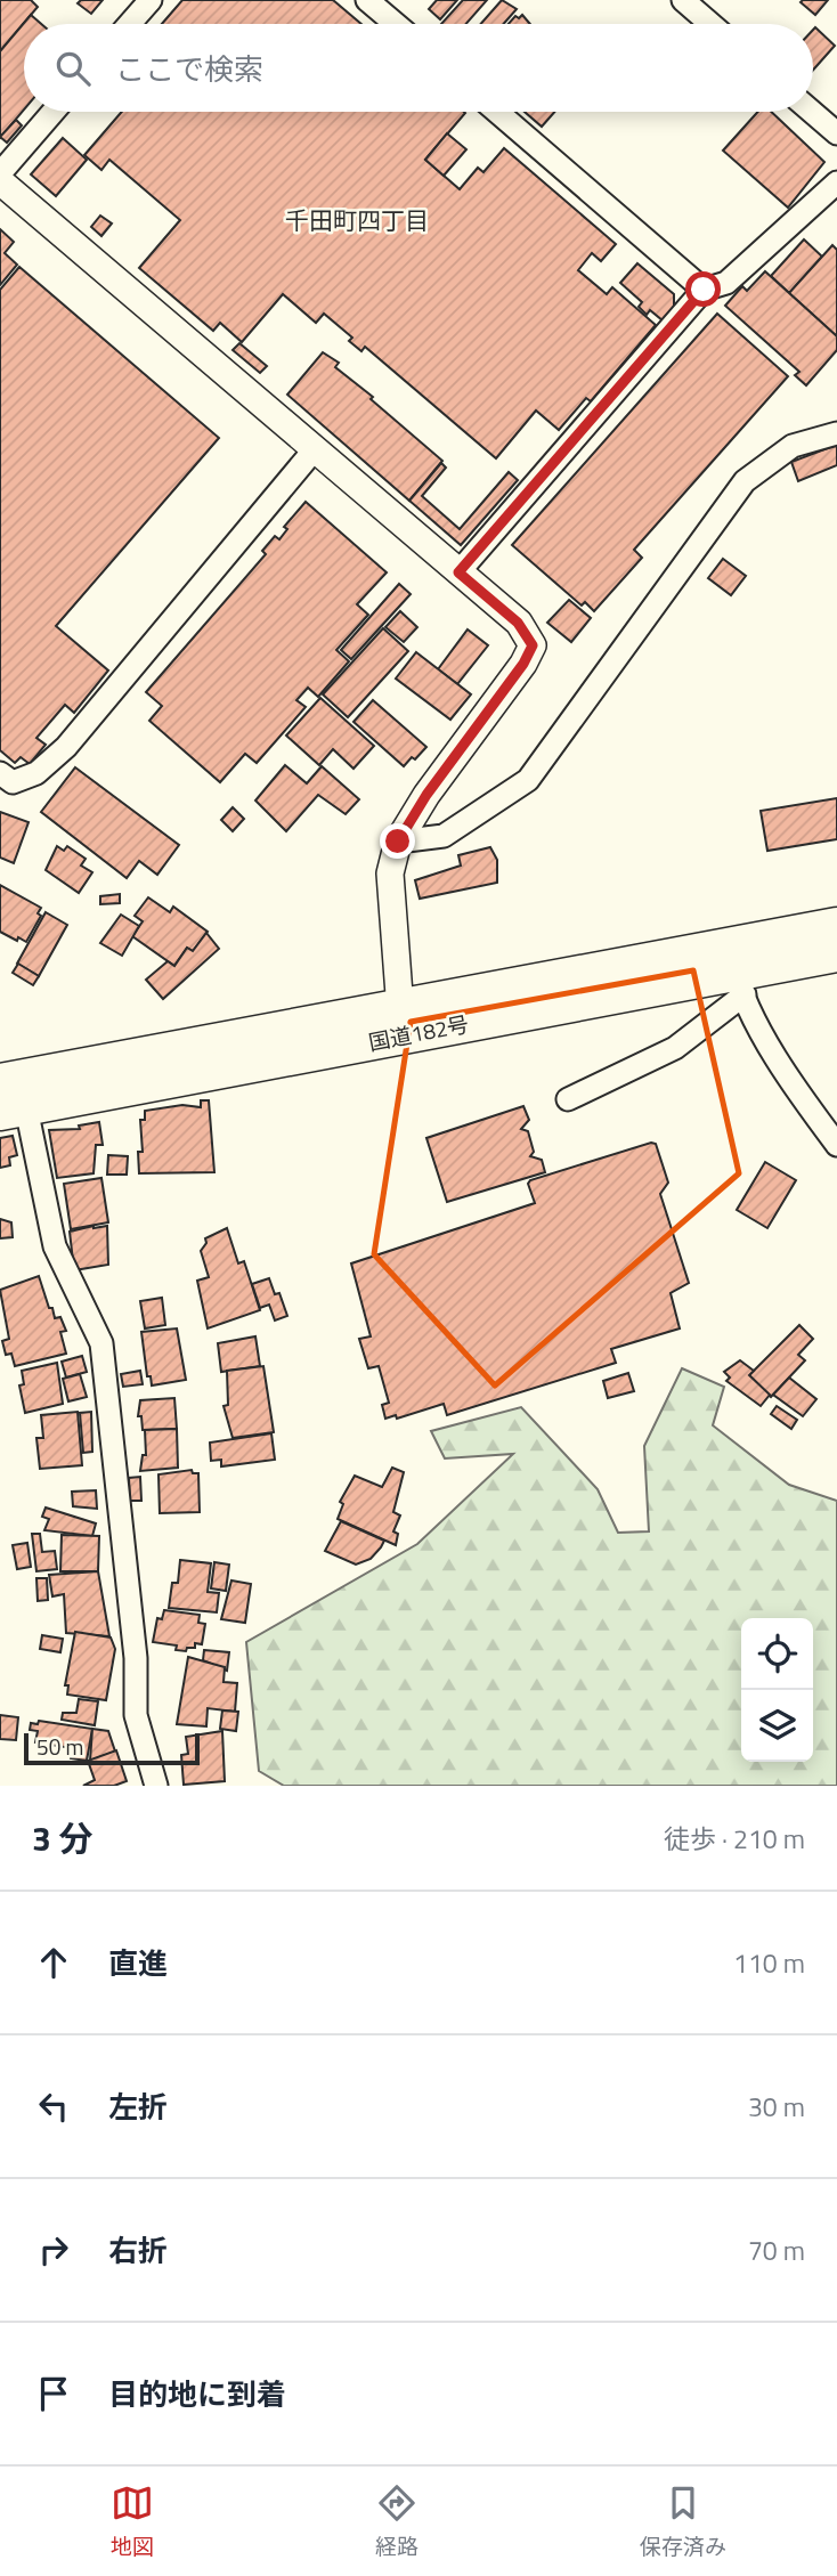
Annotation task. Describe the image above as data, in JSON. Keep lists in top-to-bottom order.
{
  "streets": {
    "highway": ["国道182号"]
  },
  "districts": ["千田町四丁目"],
  "scale_bar": "50 m",
  "page": {
    "search": "ここで検索",
    "scale": "50 m",
    "heading": ["3 分", "徒歩 · 210 m"],
    "list": [
      ["直進", "110 m"],
      ["左折", "30 m"],
      ["右折", "70 m"],
      "目的地に到着"
    ],
    "nav": ["地図", "経路", "保存済み"]
  }
}
